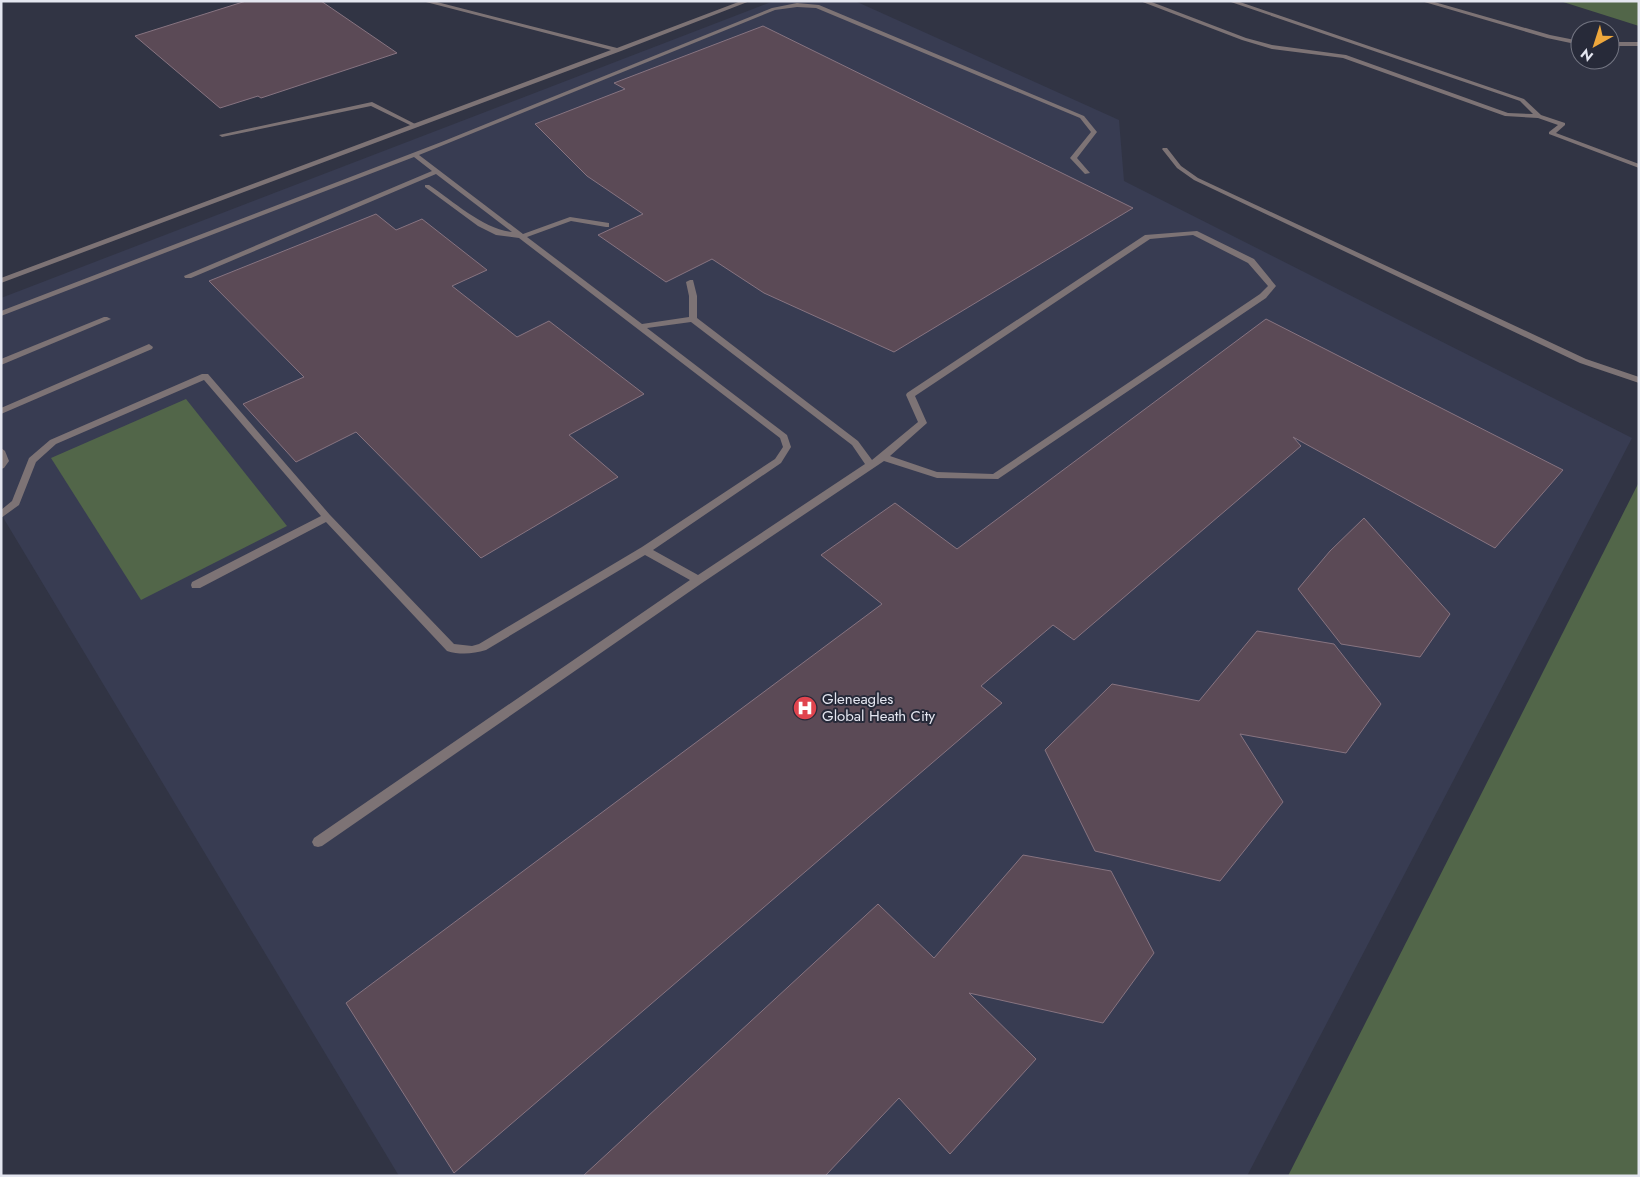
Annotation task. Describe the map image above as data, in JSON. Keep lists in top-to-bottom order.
{
  "places": {
    "hospital": ["Gleneagles Global Heath City"]
  },
  "north": "bottom left"
}
